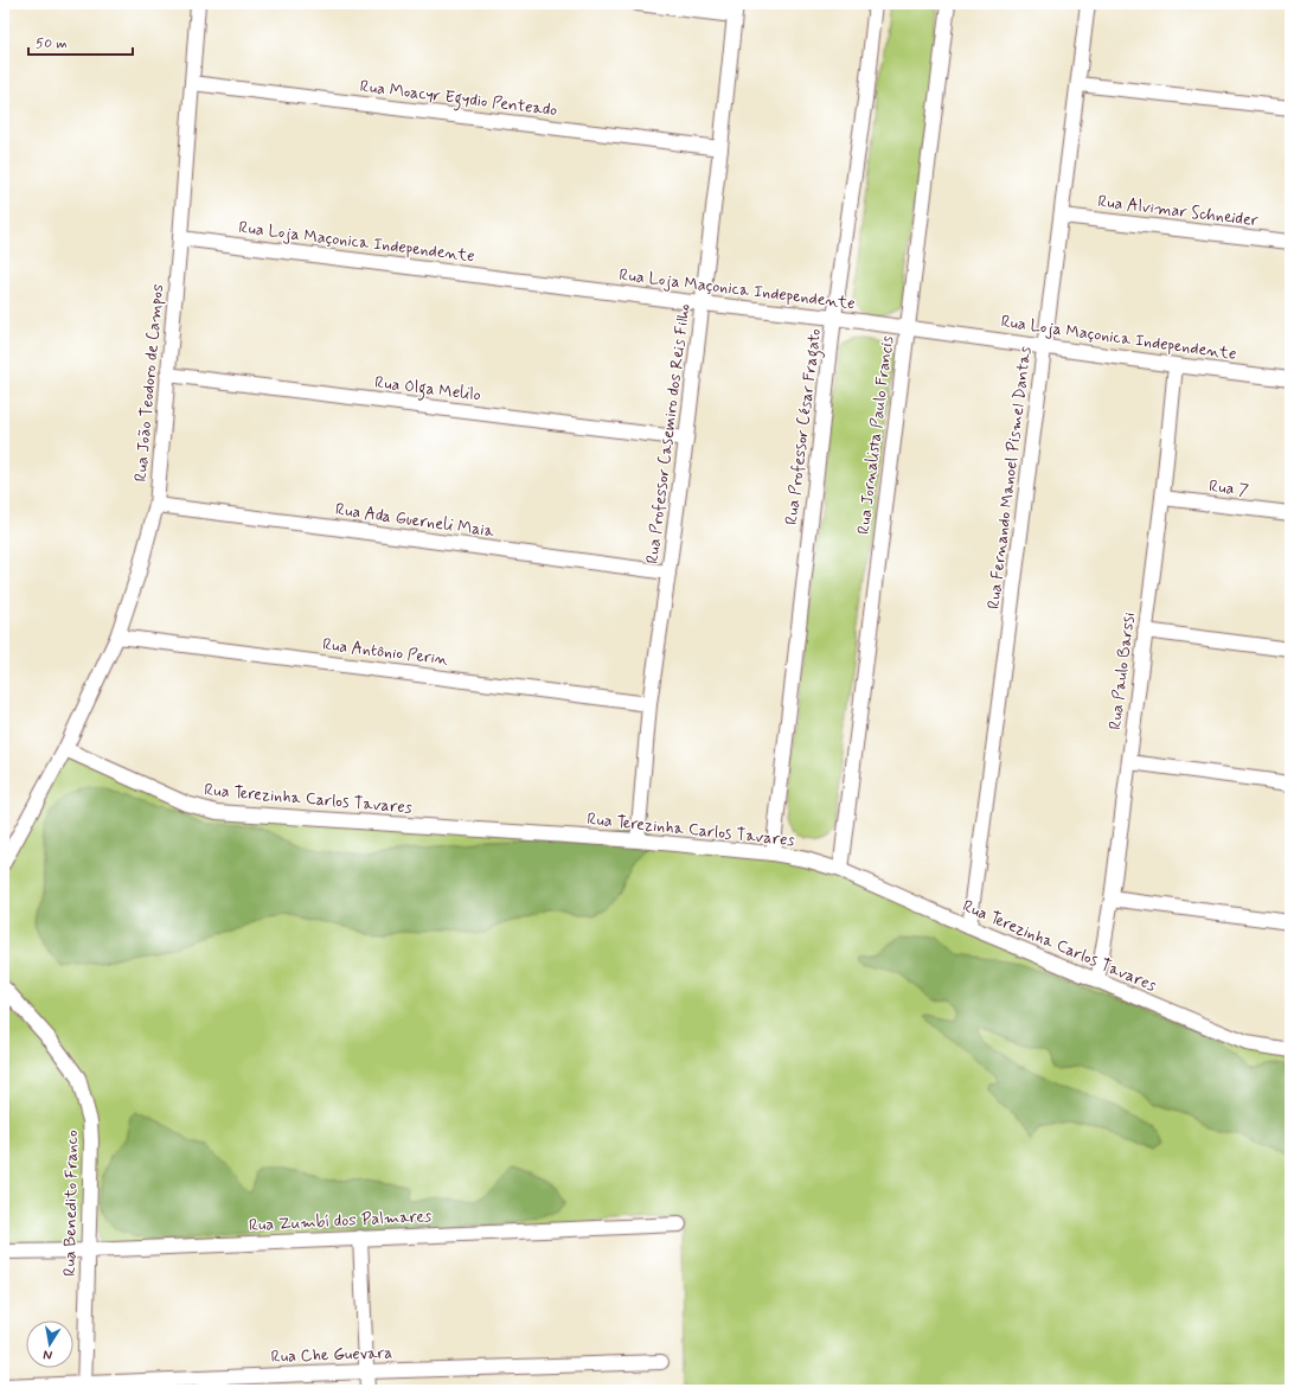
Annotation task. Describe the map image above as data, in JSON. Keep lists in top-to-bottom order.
{
  "streets": {
    "street": [
      "Rua Moacyr Egydio Penteado",
      "Rua Alvimar Schneider",
      "Rua Loja Maçonica Independente",
      "Rua João Teodoro de Campos",
      "Rua Olga Melilo",
      "Rua Professor César Fragato",
      "Rua Professor Casemiro dos Reis Filho",
      "Rua Jornalista Paulo Francis",
      "Rua Fernando Manoel Pismel Dantas",
      "Rua 7",
      "Rua Ada Guerneli Maia",
      "Rua Antônio Perin",
      "Rua Paulo Barssi",
      "Rua Terezinha Carlos Tavares",
      "Rua Benedito Franco",
      "Rua Zumbí dos Palmares",
      "Rua Che Guevara"
    ]
  },
  "crossings": [
    ["Rua Moacyr Egydio Penteado", "Rua João Teodoro de Campos"],
    ["Rua Moacyr Egydio Penteado", "Rua Professor Casemiro dos Reis Filho"],
    ["Rua Alvimar Schneider", "Rua Fernando Manoel Pismel Dantas"],
    ["Rua Loja Maçonica Independente", "Rua João Teodoro de Campos"],
    ["Rua Loja Maçonica Independente", "Rua Professor César Fragato"],
    ["Rua Loja Maçonica Independente", "Rua Professor Casemiro dos Reis Filho"],
    ["Rua Loja Maçonica Independente", "Rua Jornalista Paulo Francis"],
    ["Rua Loja Maçonica Independente", "Rua Fernando Manoel Pismel Dantas"],
    ["Rua Loja Maçonica Independente", "Rua Paulo Barssi"],
    ["Rua João Teodoro de Campos", "Rua Olga Melilo"],
    ["Rua João Teodoro de Campos", "Rua Ada Guerneli Maia"],
    ["Rua João Teodoro de Campos", "Rua Antônio Perin"],
    ["Rua João Teodoro de Campos", "Rua Terezinha Carlos Tavares"],
    ["Rua Olga Melilo", "Rua Professor Casemiro dos Reis Filho"],
    ["Rua Professor César Fragato", "Rua Terezinha Carlos Tavares"],
    ["Rua Professor Casemiro dos Reis Filho", "Rua Ada Guerneli Maia"],
    ["Rua Professor Casemiro dos Reis Filho", "Rua Antônio Perin"],
    ["Rua Professor Casemiro dos Reis Filho", "Rua Terezinha Carlos Tavares"],
    ["Rua Jornalista Paulo Francis", "Rua Terezinha Carlos Tavares"],
    ["Rua Fernando Manoel Pismel Dantas", "Rua Terezinha Carlos Tavares"],
    ["Rua 7", "Rua Paulo Barssi"],
    ["Rua Paulo Barssi", "Rua Terezinha Carlos Tavares"],
    ["Rua Benedito Franco", "Rua Zumbí dos Palmares"],
    ["Rua Benedito Franco", "Rua Che Guevara"]
  ],
  "scale_bar": "50 m",
  "north": "bottom"
}
